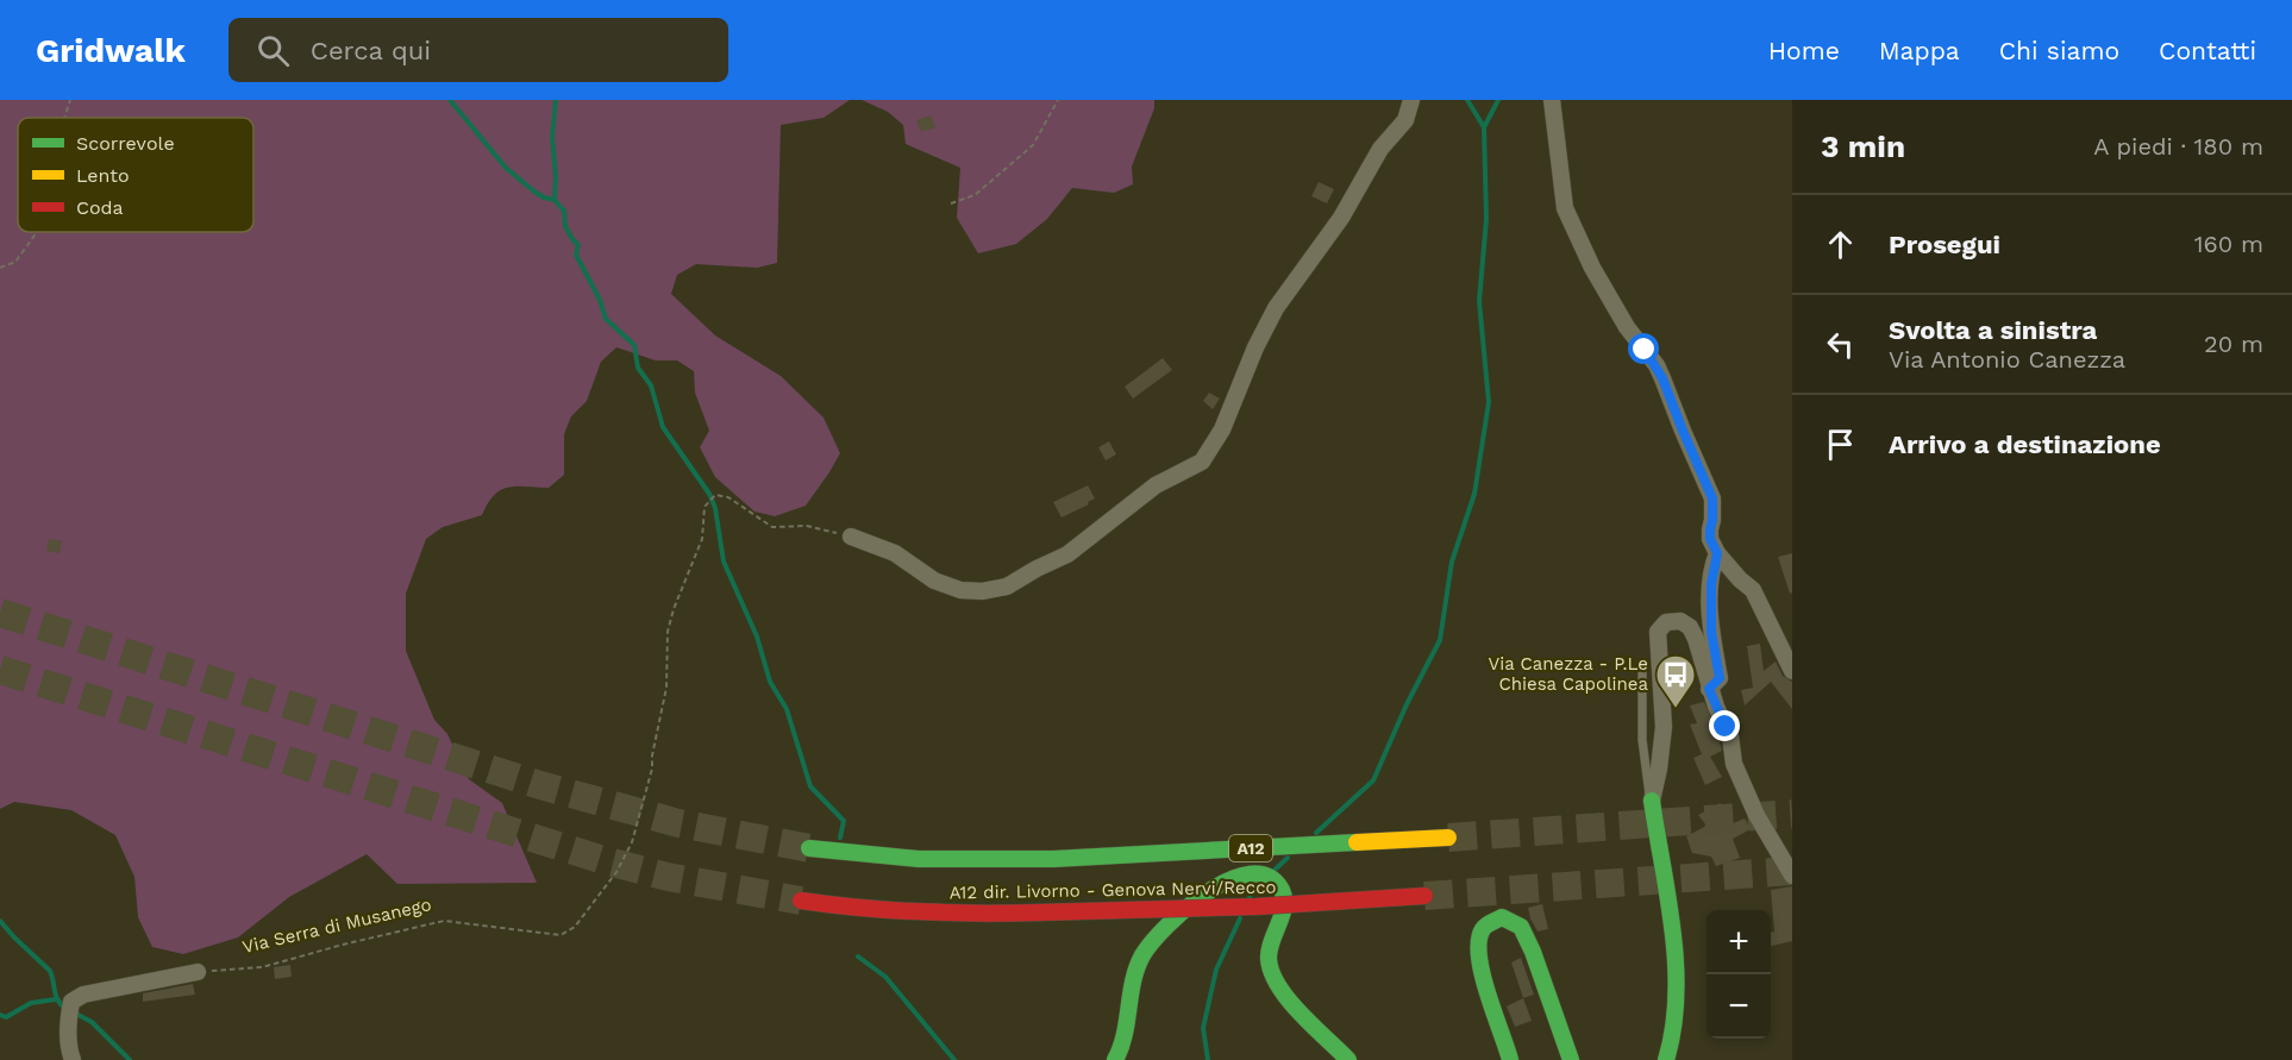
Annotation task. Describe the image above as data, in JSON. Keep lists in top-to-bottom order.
{
  "streets": {
    "main road": ["A12", "A12 dir. Livorno - Genova Nervi/Recco"],
    "path": ["Via Serra di Musanego"]
  },
  "places": {
    "bus stop": ["Via Canezza - P.Le Chiesa Capolinea"]
  },
  "legend": ["Scorrevole", "Lento", "Coda"],
  "page": {
    "header": "Gridwalk",
    "search": "Cerca qui",
    "nav": [
      "Home",
      "Mappa",
      "Chi siamo",
      "Contatti"
    ],
    "heading": ["3 min", "A piedi · 180 m"],
    "list": [
      ["Prosegui", "160 m"],
      ["Svolta a sinistra", "Via Antonio Canezza", "20 m"],
      "Arrivo a destinazione"
    ],
    "map_buttons": ["+", "−"]
  }
}
